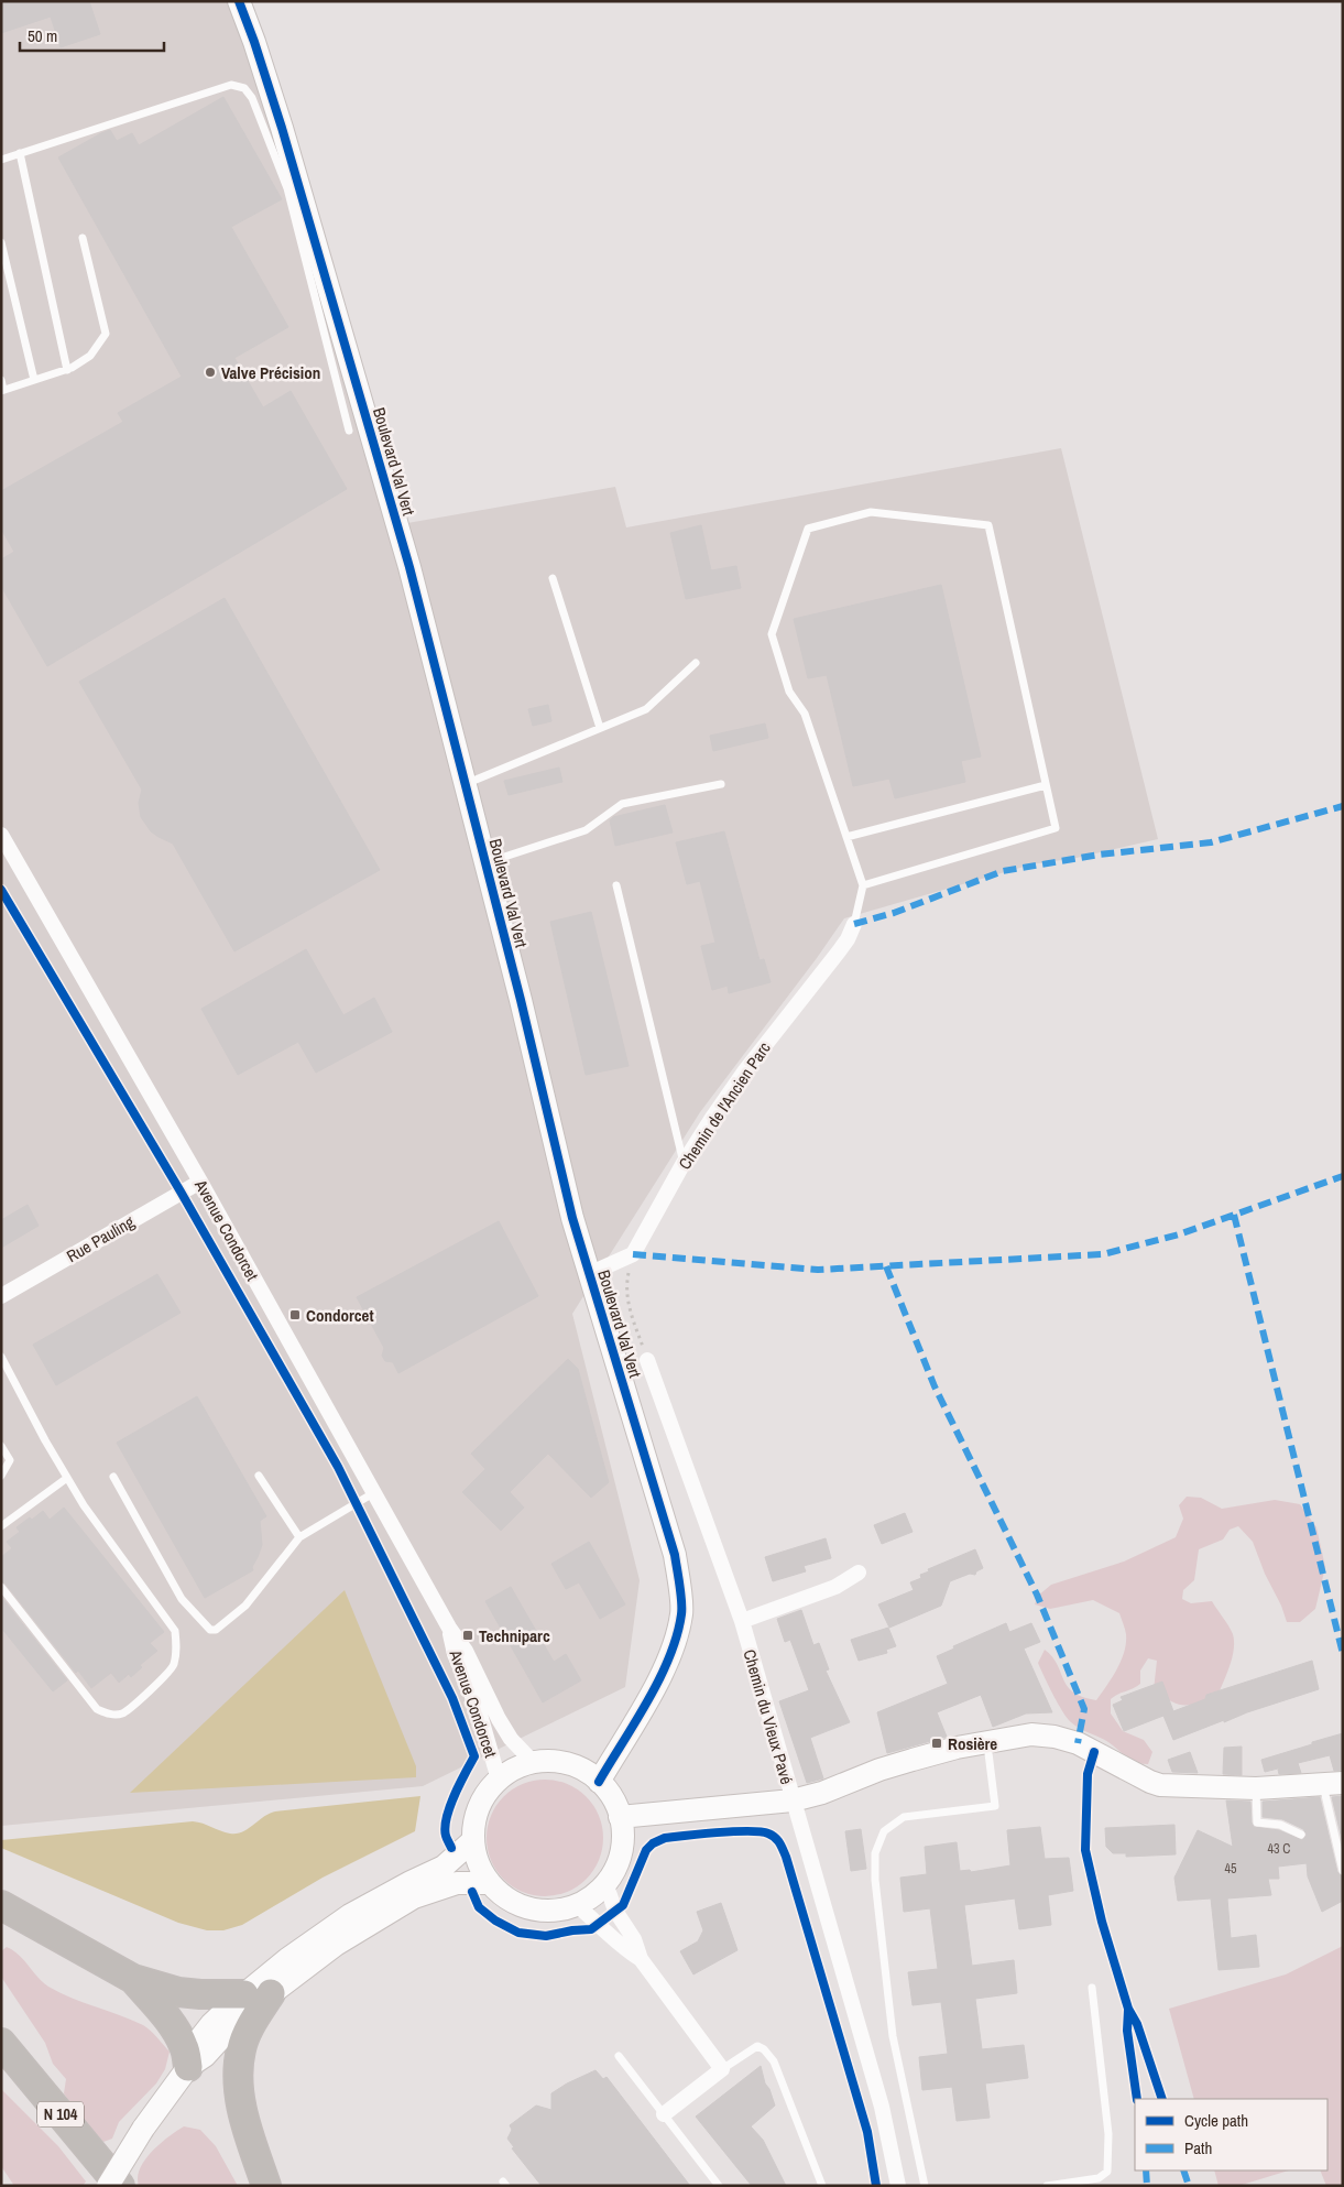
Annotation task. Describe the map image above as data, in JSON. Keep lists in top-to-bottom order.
{
  "streets": {
    "highway": ["N 104"],
    "street": [
      "Boulevard Val Vert",
      "Chemin de l'Ancien Parc",
      "Avenue Condorcet",
      "Rue Pauling",
      "Chemin du Vieux Pavé"
    ]
  },
  "crossings": [
    ["Boulevard Val Vert", "Avenue Condorcet"],
    ["Avenue Condorcet", "Rue Pauling"]
  ],
  "places": {
    "other": ["Valve Précision"],
    "transit": ["Condorcet", "Techniparc", "Rosière"]
  },
  "house_numbers": ["43 C", "45"],
  "legend": ["Cycle path", "Path"],
  "scale_bar": "50 m"
}
